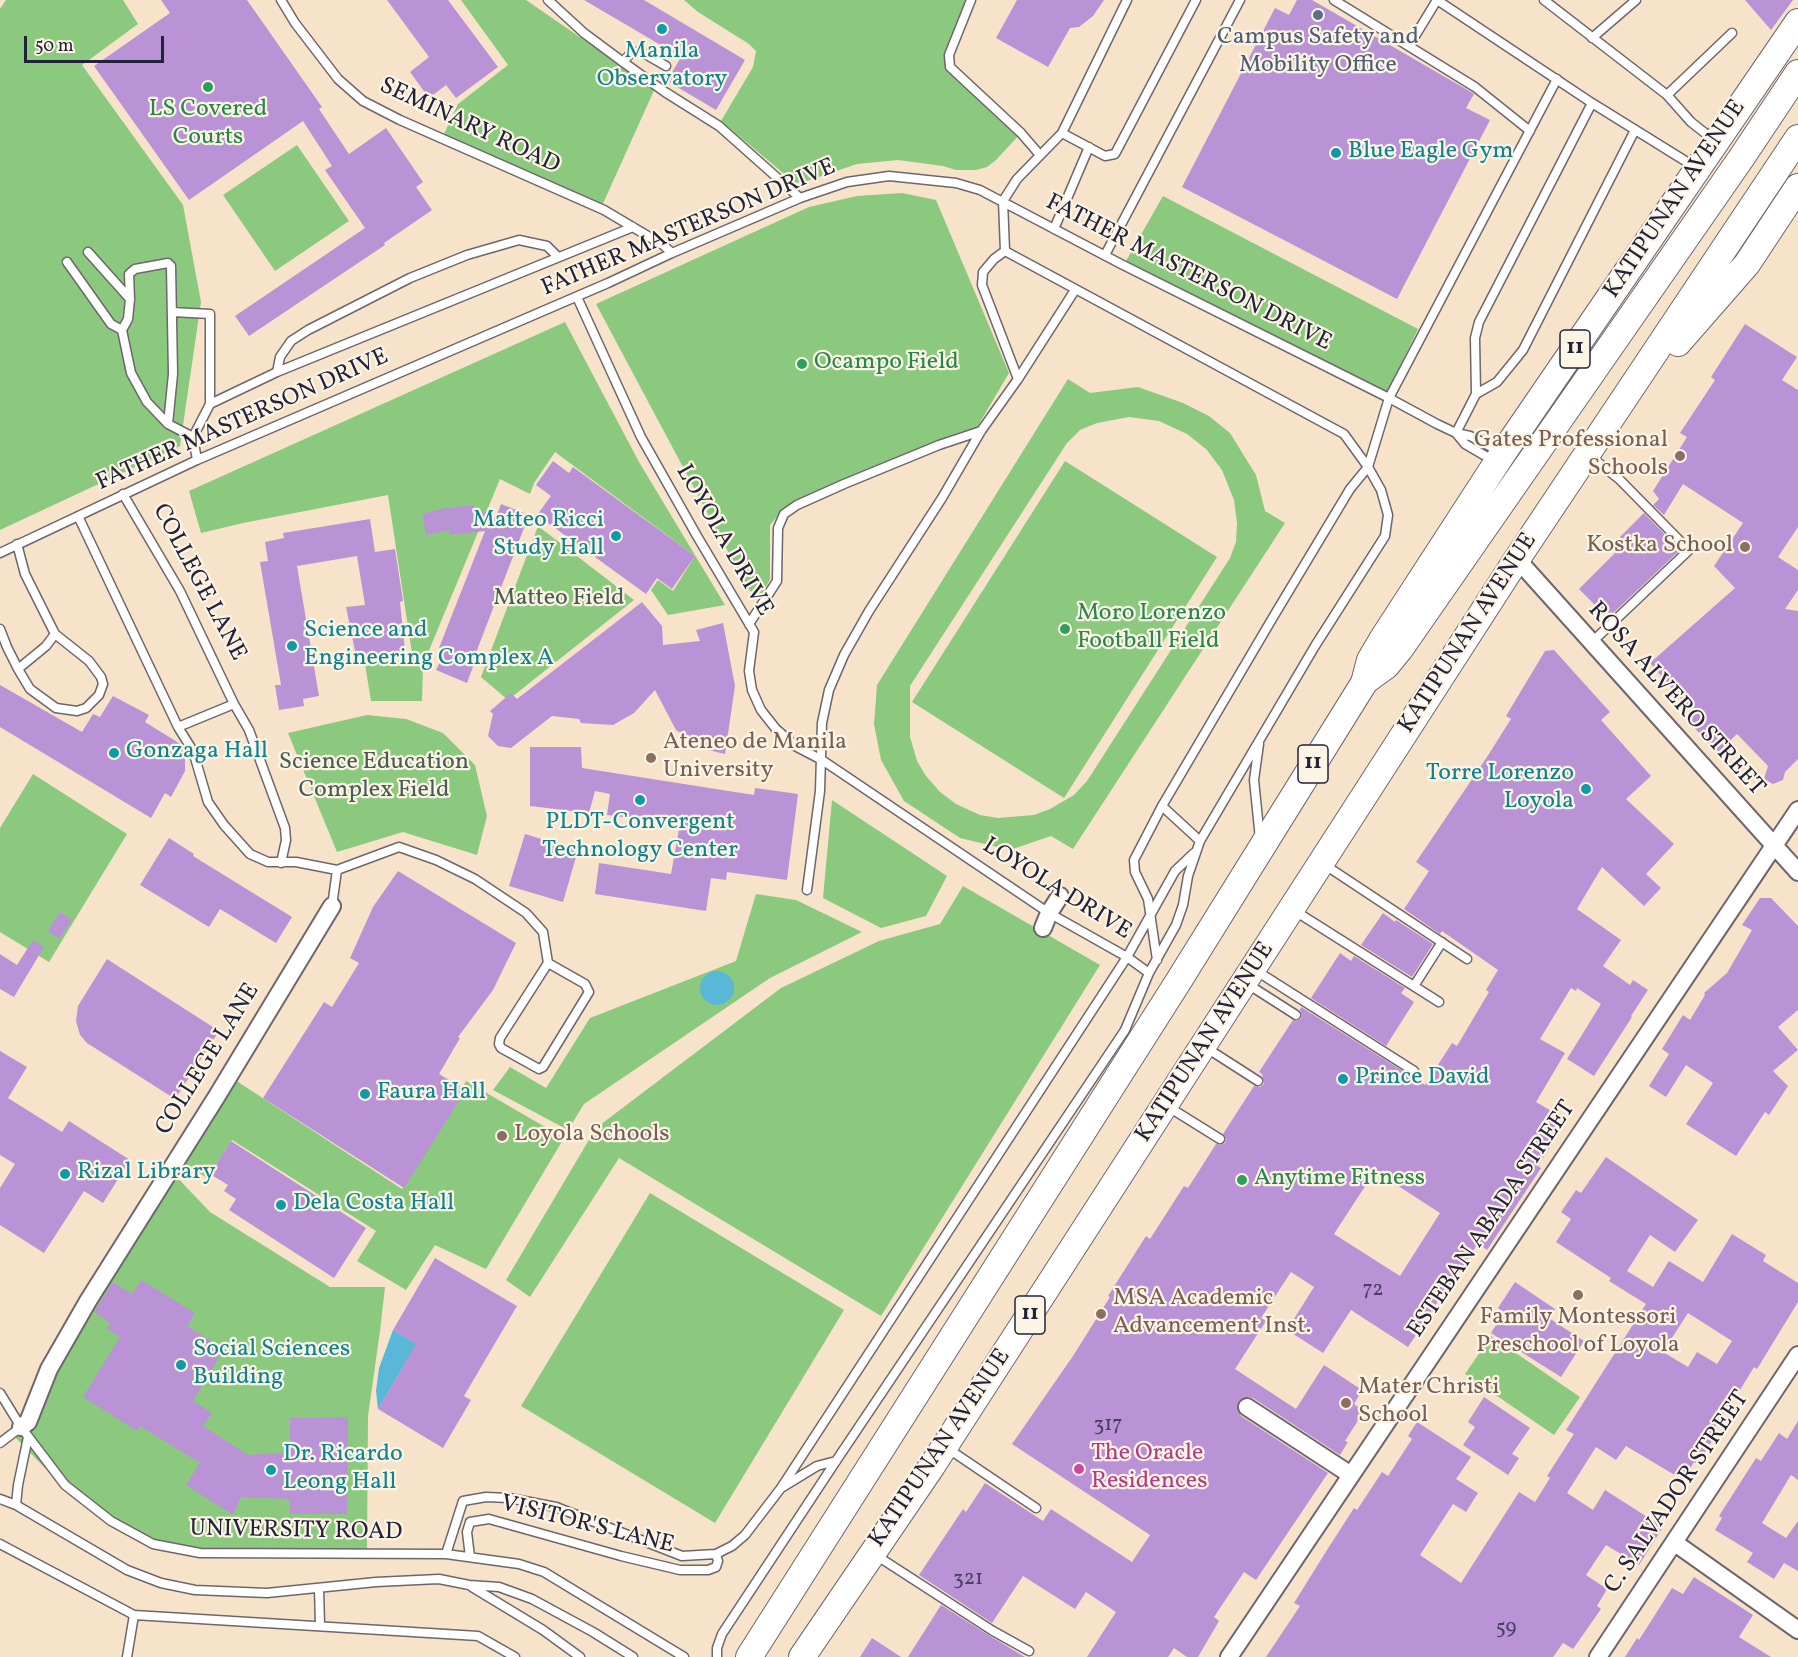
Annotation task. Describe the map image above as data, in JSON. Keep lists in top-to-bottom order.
{
  "streets": {
    "main road": ["KATIPUNAN AVENUE", "11"],
    "street": [
      "COLLEGE LANE",
      "ROSA ALVERO STREET",
      "ESTEBAN ABADA STREET",
      "C. SALVADOR STREET"
    ],
    "lane": [
      "SEMINARY ROAD",
      "FATHER MASTERSON DRIVE",
      "LOYOLA DRIVE",
      "VISITOR'S LANE",
      "UNIVERSITY ROAD"
    ]
  },
  "crossings": [
    ["SEMINARY ROAD", "FATHER MASTERSON DRIVE"],
    ["KATIPUNAN AVENUE", "FATHER MASTERSON DRIVE"],
    ["KATIPUNAN AVENUE", "ROSA ALVERO STREET"],
    ["FATHER MASTERSON DRIVE", "LOYOLA DRIVE"],
    ["FATHER MASTERSON DRIVE", "COLLEGE LANE"],
    ["COLLEGE LANE", "UNIVERSITY ROAD"],
    ["ROSA ALVERO STREET", "ESTEBAN ABADA STREET"],
    ["VISITOR'S LANE", "UNIVERSITY ROAD"]
  ],
  "parks": ["Matteo Field", "Science Education Complex Field"],
  "places": [
    "Campus Safety and Mobility Office",
    "Manila Observatory",
    "LS Covered Courts",
    "Blue Eagle Gym",
    "Ocampo Field",
    "Gates Professional Schools",
    "Matteo Ricci Study Hall",
    "Kostka School",
    "Moro Lorenzo Football Field",
    "Science and Engineering Complex A",
    "Gonzaga Hall",
    "Ateneo de Manila University",
    "Torre Lorenzo Loyola",
    "PLDT-Convergent Technology Center",
    "Prince David",
    "Faura Hall",
    "Loyola Schools",
    "Rizal Library",
    "Anytime Fitness",
    "Dela Costa Hall",
    "Family Montessori Preschool of Loyola",
    "MSA Academic Advancement Inst.",
    "Social Sciences Building",
    "Mater Christi School",
    "The Oracle Residences",
    "Dr. Ricardo Leong Hall"
  ],
  "house_numbers": [
    "72",
    "317",
    "321",
    "59"
  ],
  "scale_bar": "50 m"
}
